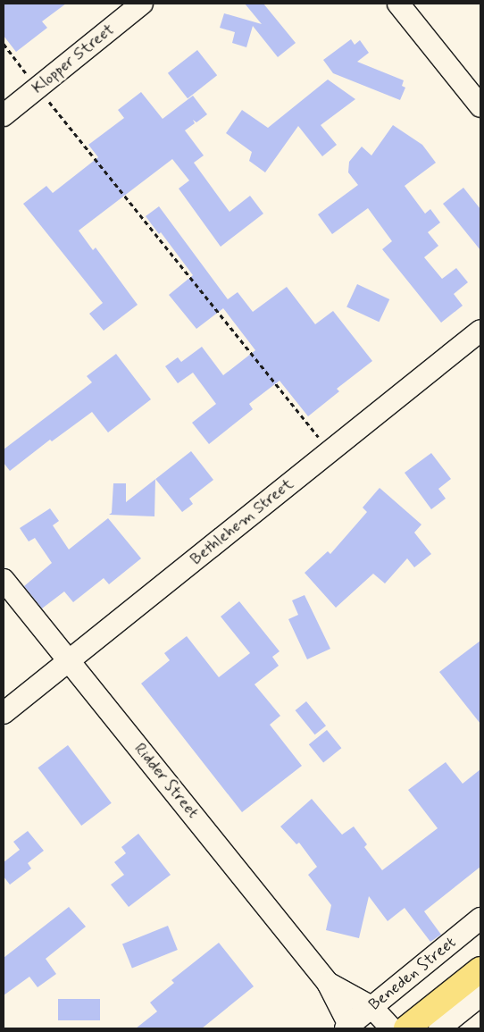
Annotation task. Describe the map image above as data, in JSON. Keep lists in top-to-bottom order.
{
  "streets": {
    "street": [
      "Klopper Street",
      "Bethlehem Street",
      "Ridder Street",
      "Beneden Street"
    ]
  },
  "crossings": [
    ["Bethlehem Street", "Ridder Street"],
    ["Ridder Street", "Beneden Street"]
  ]
}
